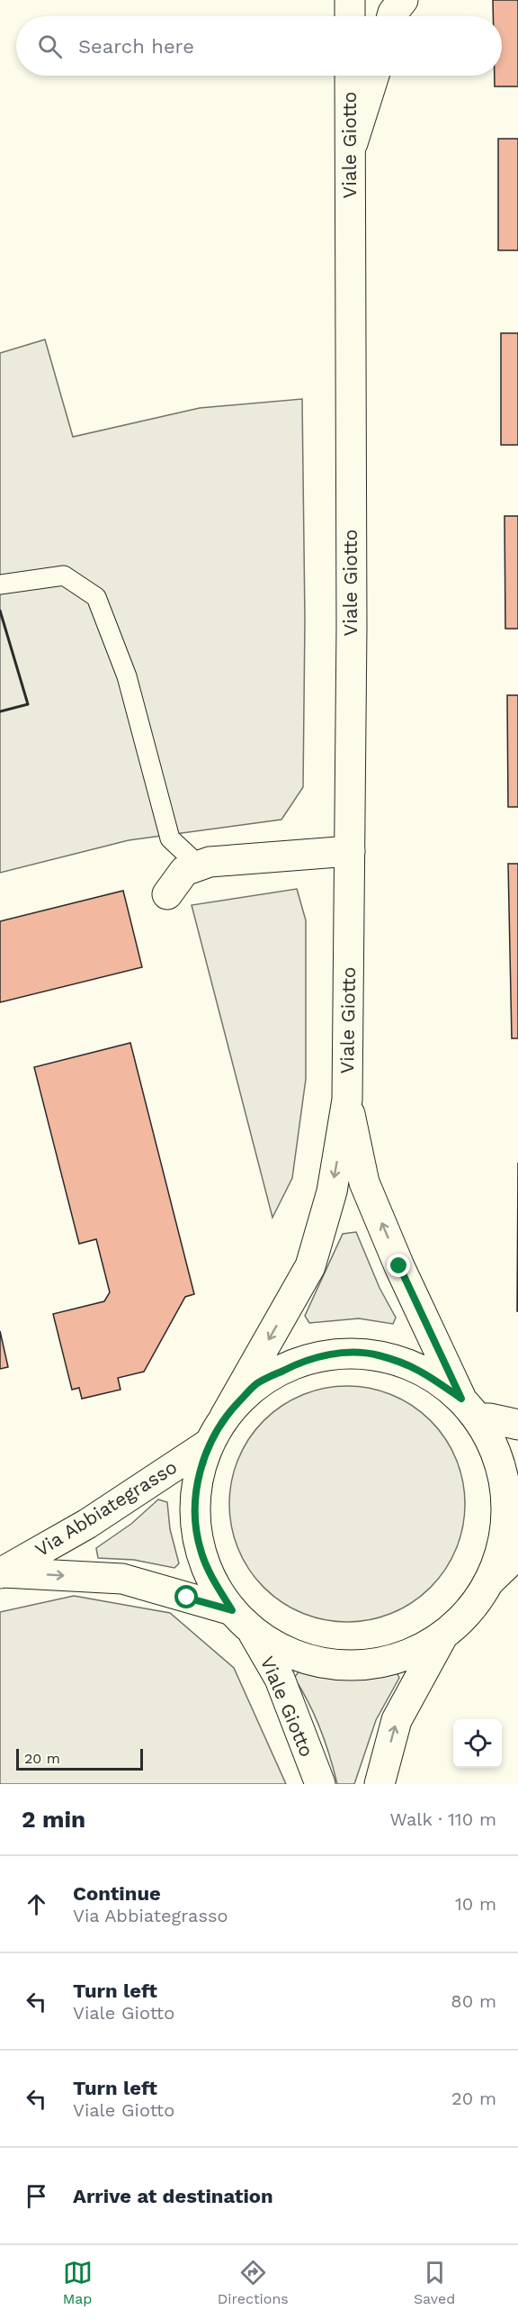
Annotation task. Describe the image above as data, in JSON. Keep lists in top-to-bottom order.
{
  "streets": {
    "main road": ["Viale Giotto", "Via Abbiategrasso"]
  },
  "crossings": [
    ["Viale Giotto", "Via Abbiategrasso"]
  ],
  "one_way": ["Via Abbiategrasso"],
  "scale_bar": "20 m",
  "page": {
    "search": "Search here",
    "scale": "20 m",
    "heading": ["2 min", "Walk · 110 m"],
    "list": [
      ["Continue", "Via Abbiategrasso", "10 m"],
      ["Turn left", "Viale Giotto", "80 m"],
      ["Turn left", "Viale Giotto", "20 m"],
      "Arrive at destination"
    ],
    "nav": ["Map", "Directions", "Saved"]
  }
}
